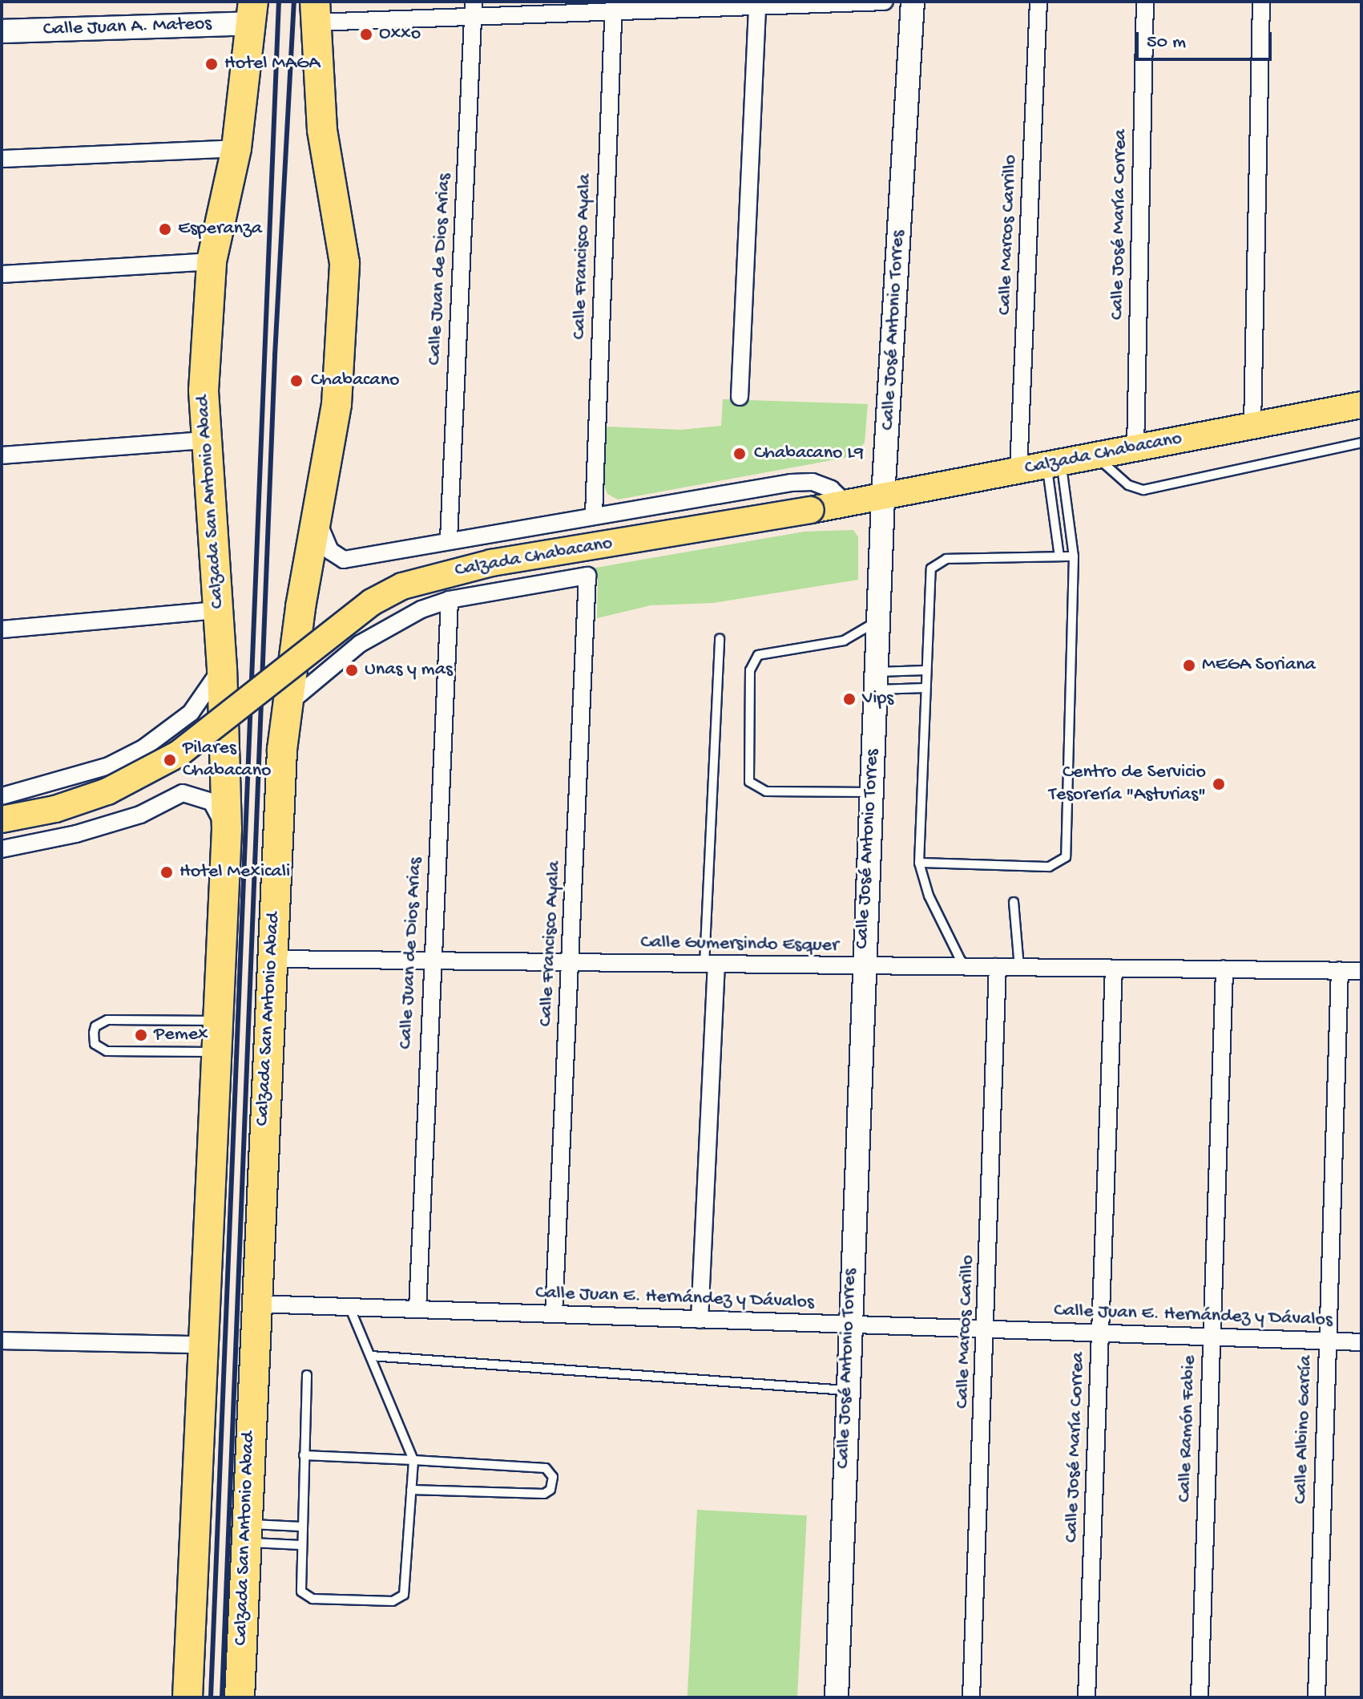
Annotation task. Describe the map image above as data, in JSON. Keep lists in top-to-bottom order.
{
  "streets": {
    "highway": ["Calzada San Antonio Abad"],
    "main road": ["Calzada Chabacano"],
    "street": [
      "Calle Juan A. Mateos",
      "Calle José María Correa",
      "Calle Marcos Carrillo",
      "Calle Francisco Ayala",
      "Calle Juan de Dios Arias",
      "Calle José Antonio Torres",
      "Calle Gumersindo Esquer",
      "Calle Juan E. Hernández y Dávalos",
      "Calle Marcos Carillo",
      "Calle Ramón Fabie",
      "Calle Albino García"
    ]
  },
  "crossings": [
    ["Calle Juan A. Mateos", "Calzada San Antonio Abad"],
    ["Calle José María Correa", "Calzada Chabacano"],
    ["Calle José María Correa", "Calle Gumersindo Esquer"],
    ["Calle José María Correa", "Calle Juan E. Hernández y Dávalos"],
    ["Calle Marcos Carrillo", "Calzada Chabacano"],
    ["Calle Francisco Ayala", "Calzada Chabacano"],
    ["Calle Francisco Ayala", "Calle Gumersindo Esquer"],
    ["Calle Francisco Ayala", "Calle Juan E. Hernández y Dávalos"],
    ["Calle Juan de Dios Arias", "Calzada Chabacano"],
    ["Calle Juan de Dios Arias", "Calle Gumersindo Esquer"],
    ["Calle Juan de Dios Arias", "Calle Juan E. Hernández y Dávalos"],
    ["Calle José Antonio Torres", "Calzada Chabacano"],
    ["Calle José Antonio Torres", "Calle Gumersindo Esquer"],
    ["Calle José Antonio Torres", "Calle Juan E. Hernández y Dávalos"],
    ["Calzada Chabacano", "Calzada San Antonio Abad"],
    ["Calzada San Antonio Abad", "Calle Gumersindo Esquer"],
    ["Calzada San Antonio Abad", "Calle Juan E. Hernández y Dávalos"],
    ["Calle Gumersindo Esquer", "Calle Marcos Carillo"],
    ["Calle Gumersindo Esquer", "Calle Ramón Fabie"],
    ["Calle Gumersindo Esquer", "Calle Albino García"],
    ["Calle Juan E. Hernández y Dávalos", "Calle Marcos Carillo"],
    ["Calle Juan E. Hernández y Dávalos", "Calle Ramón Fabie"],
    ["Calle Juan E. Hernández y Dávalos", "Calle Albino García"]
  ],
  "places": [
    "Oxxo",
    "Hotel MAGA",
    "Esperanza",
    "Chabacano",
    "Chabacano L9",
    "MEGA Soriana",
    "Unas y mas",
    "Vips",
    "Pilares Chabacano",
    "Centro de Servicio Tesorería \"Asturias\"",
    "Hotel Mexicali",
    "Pemex"
  ],
  "scale_bar": "50 m"
}
